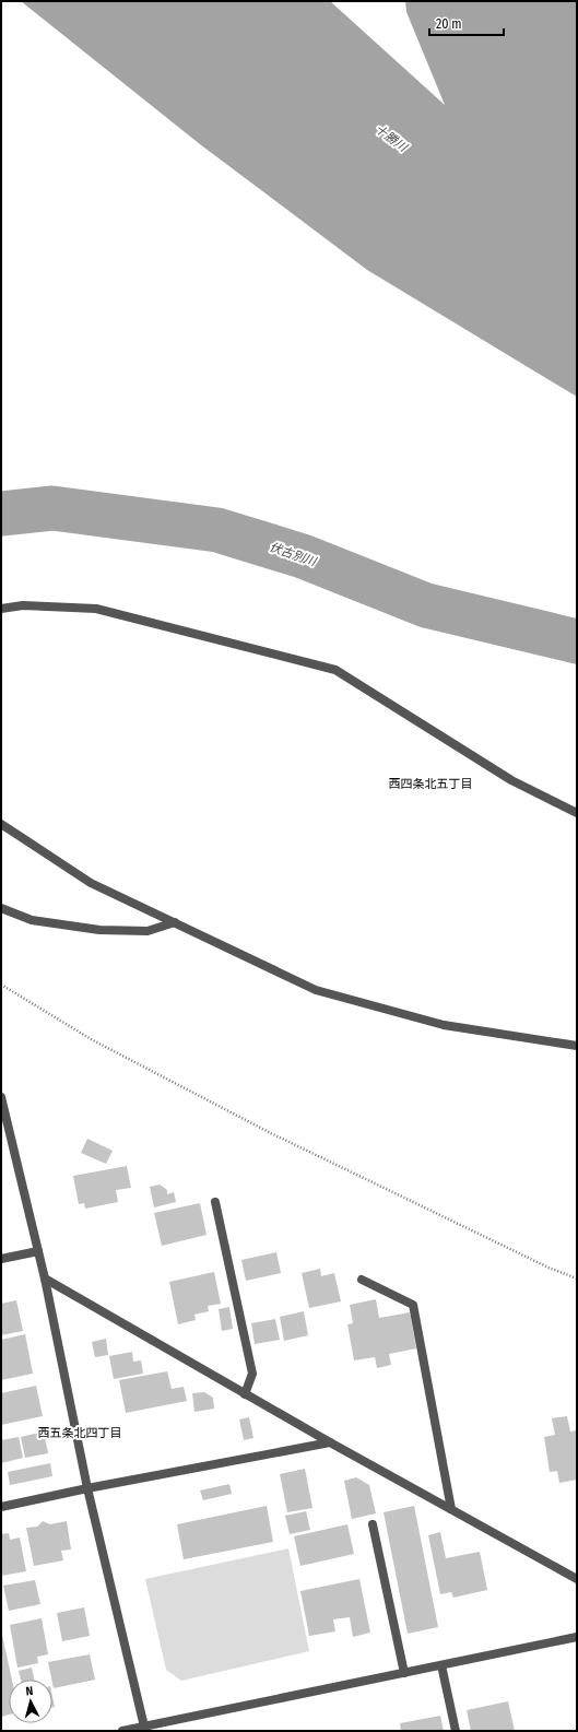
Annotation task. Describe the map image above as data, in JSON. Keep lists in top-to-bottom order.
{
  "districts": ["西四条北五丁目", "西五条北四丁目"],
  "water": ["十勝川", "伏古別川"],
  "scale_bar": "20 m",
  "north": "top"
}
